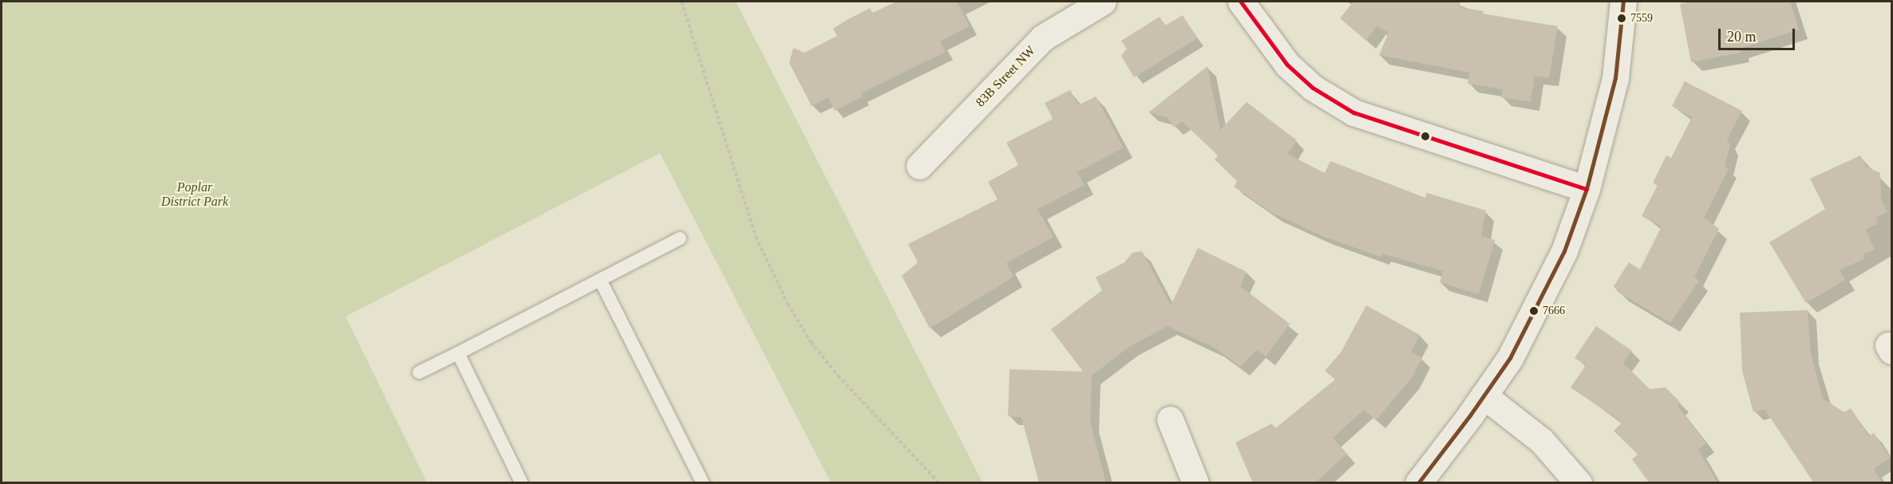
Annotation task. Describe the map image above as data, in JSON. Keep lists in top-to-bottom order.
{
  "streets": {
    "street": ["83B Street NW"]
  },
  "parks": ["Poplar District Park"],
  "places": ["7559", "7666"],
  "scale_bar": "20 m"
}
